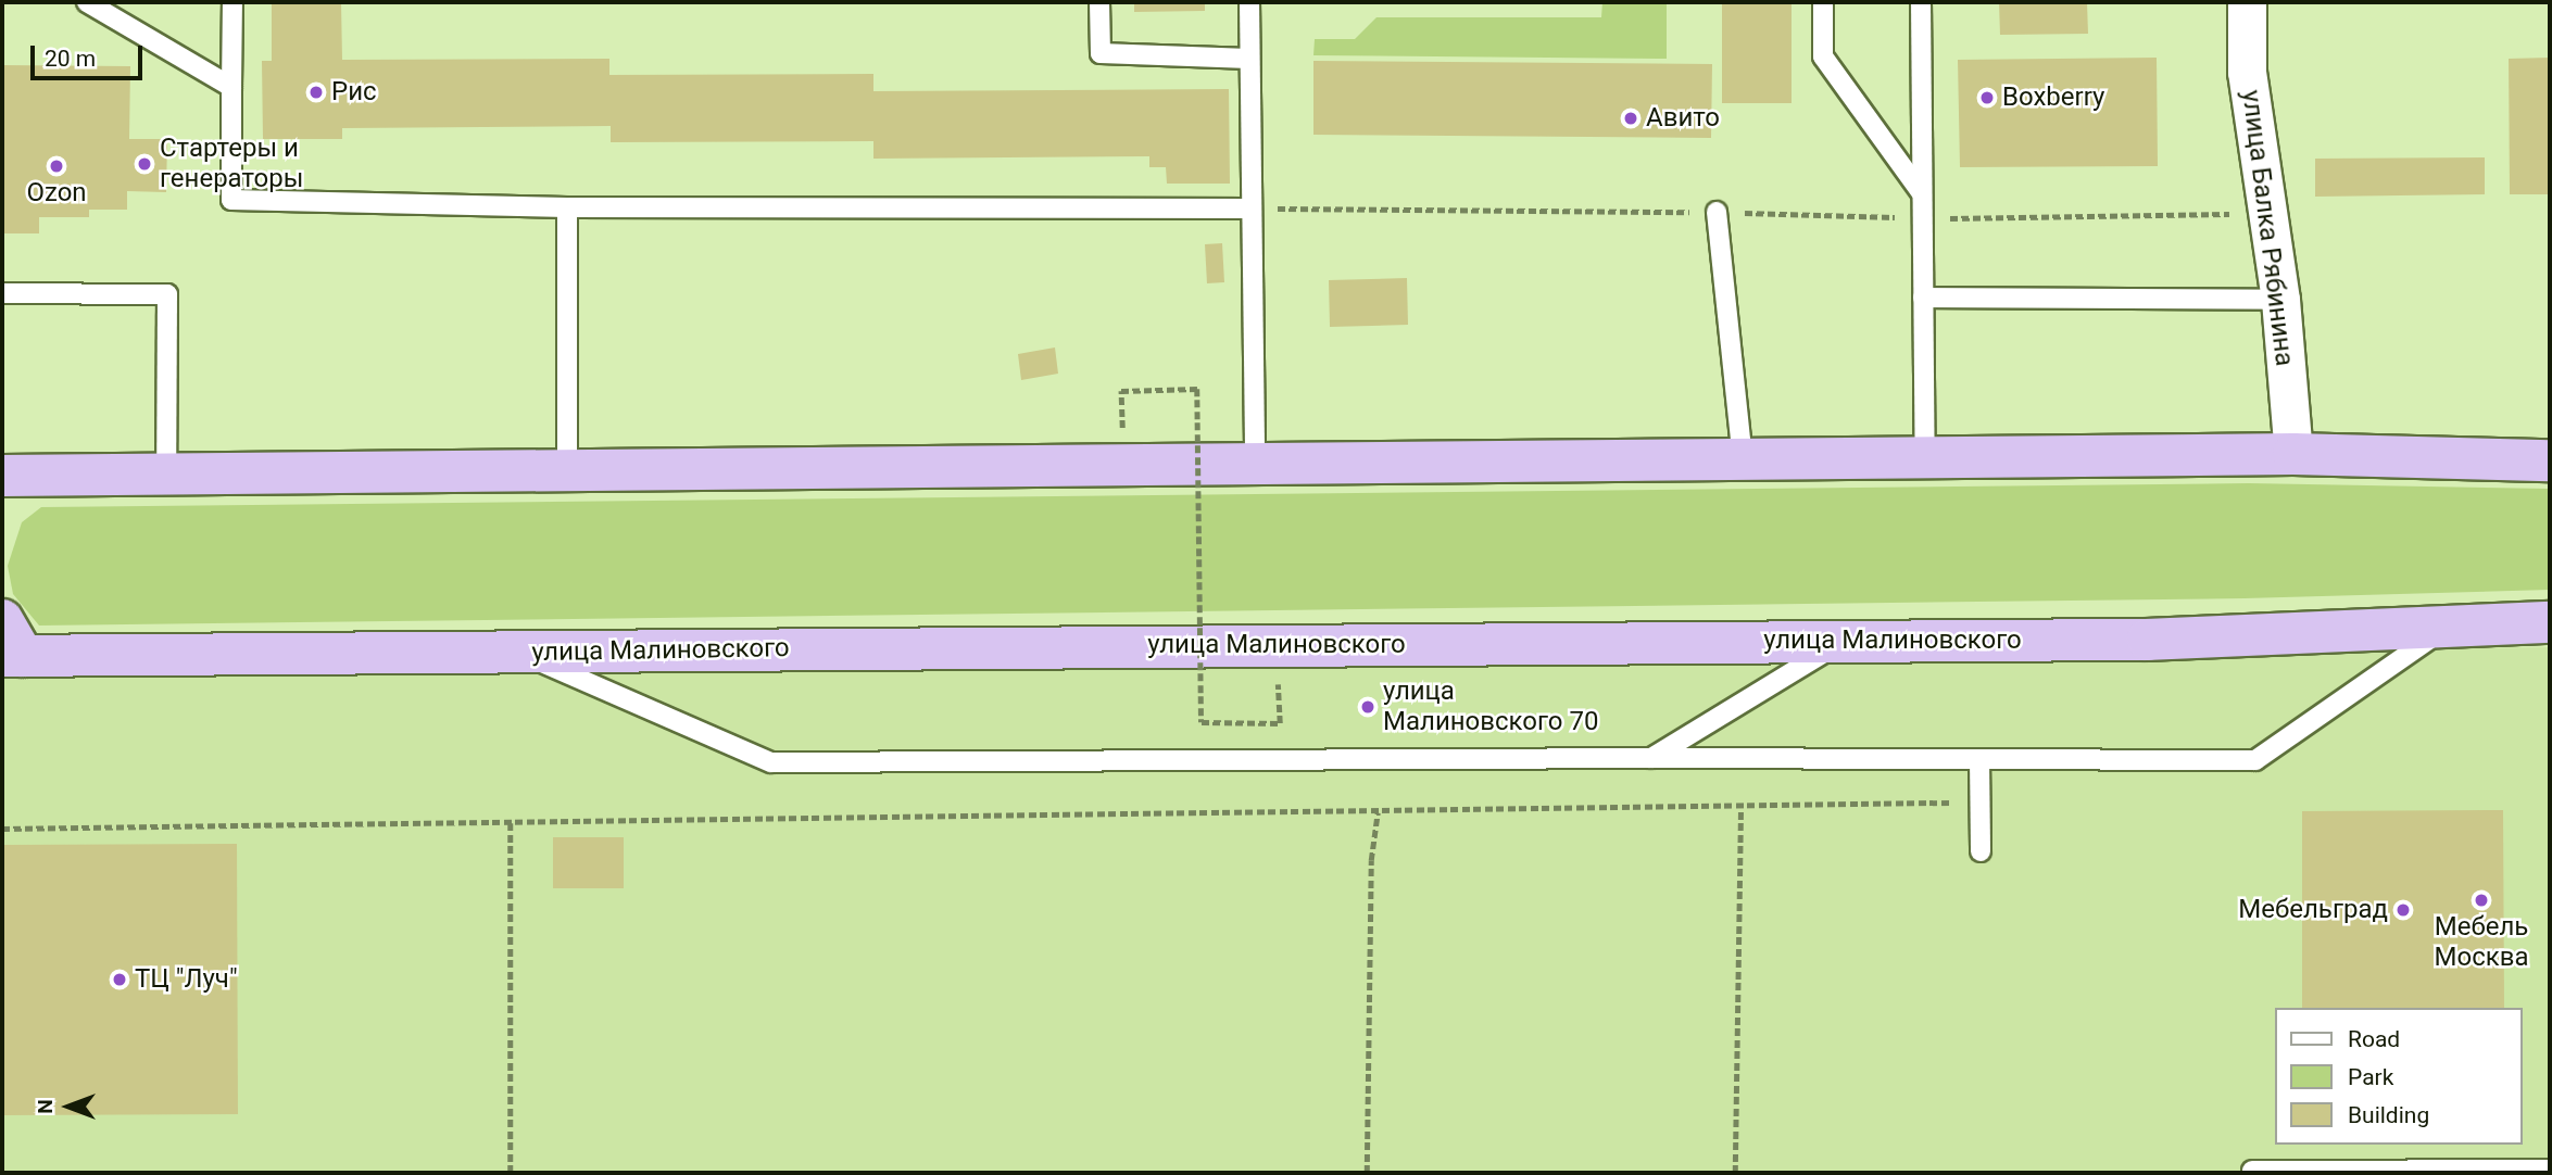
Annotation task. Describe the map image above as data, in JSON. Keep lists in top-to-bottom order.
{
  "streets": {
    "highway": ["улица Малиновского"],
    "street": ["улица Балка Рябинина"]
  },
  "places": [
    "Рис",
    "Boxberry",
    "Авито",
    "Стартеры и генераторы",
    "Ozon",
    "улица Малиновского 70",
    "Мебель Москва",
    "Мебельград",
    "ТЦ \"Луч\""
  ],
  "legend": ["Road", "Park", "Building"],
  "scale_bar": "20 m",
  "north": "left"
}
